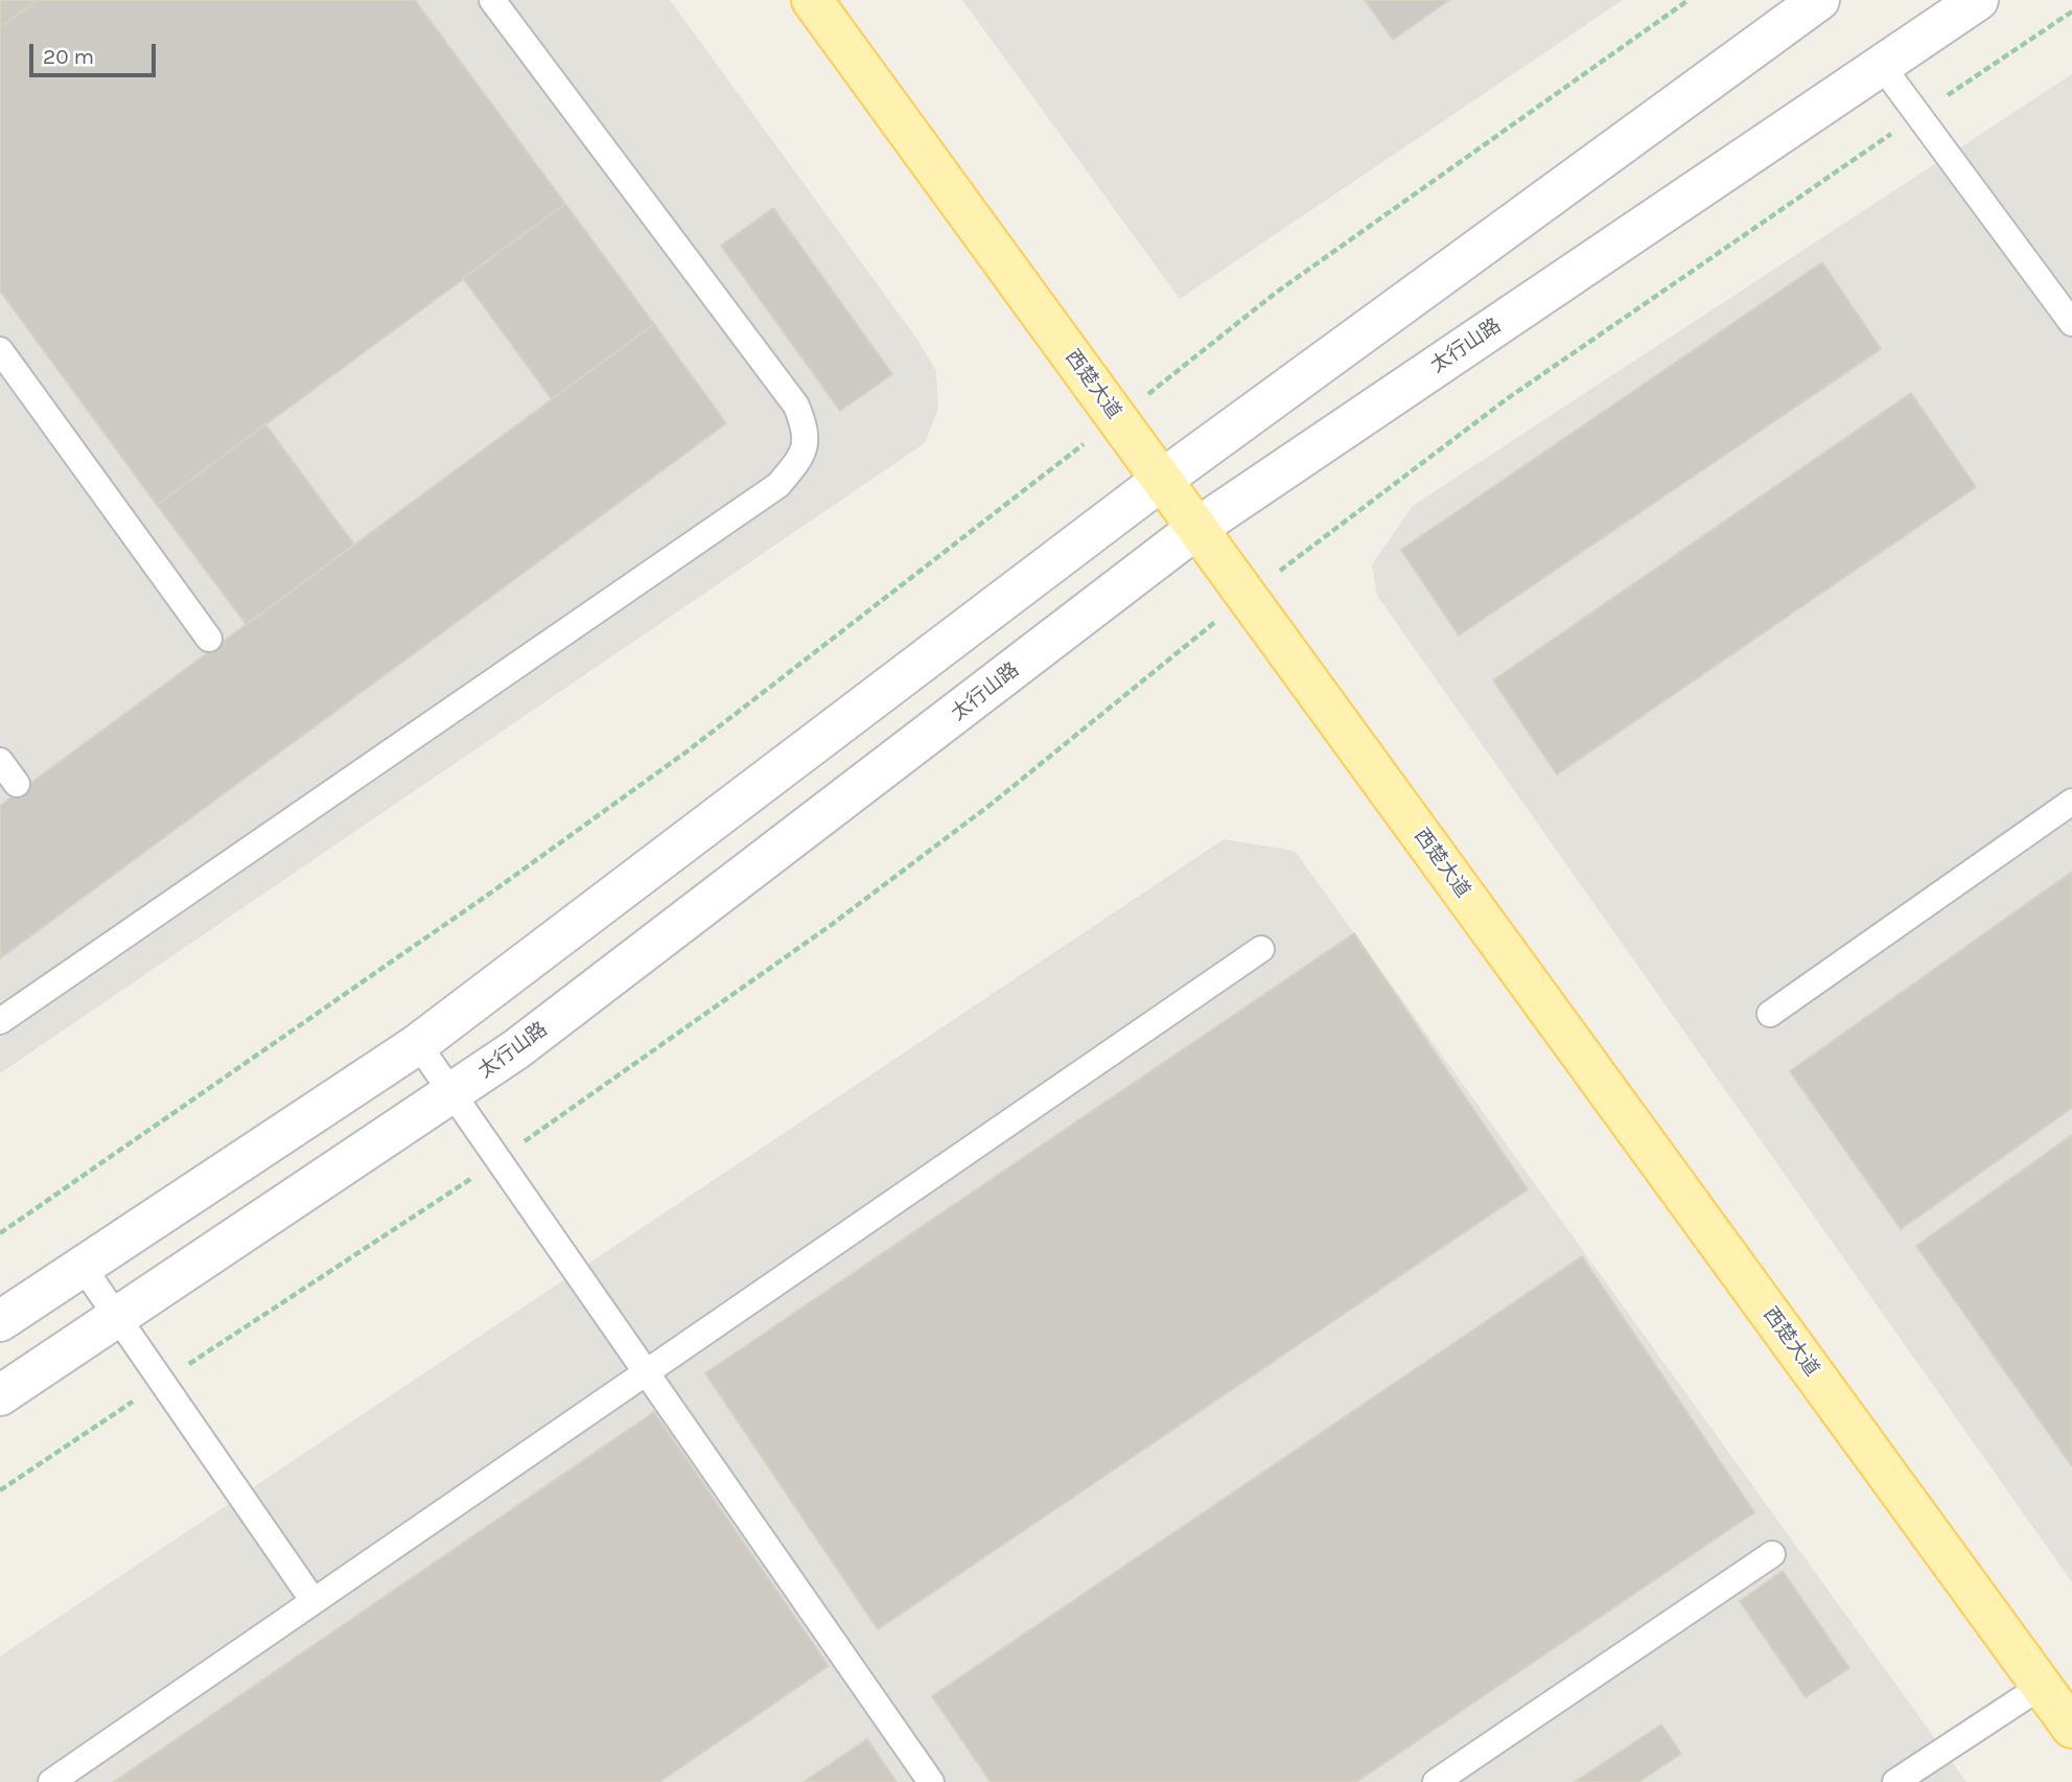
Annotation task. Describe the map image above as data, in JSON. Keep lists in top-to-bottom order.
{
  "streets": {
    "main road": ["西楚大道"],
    "street": ["太行山路"]
  },
  "crossings": [
    ["太行山路", "西楚大道"]
  ],
  "scale_bar": "20 m"
}
